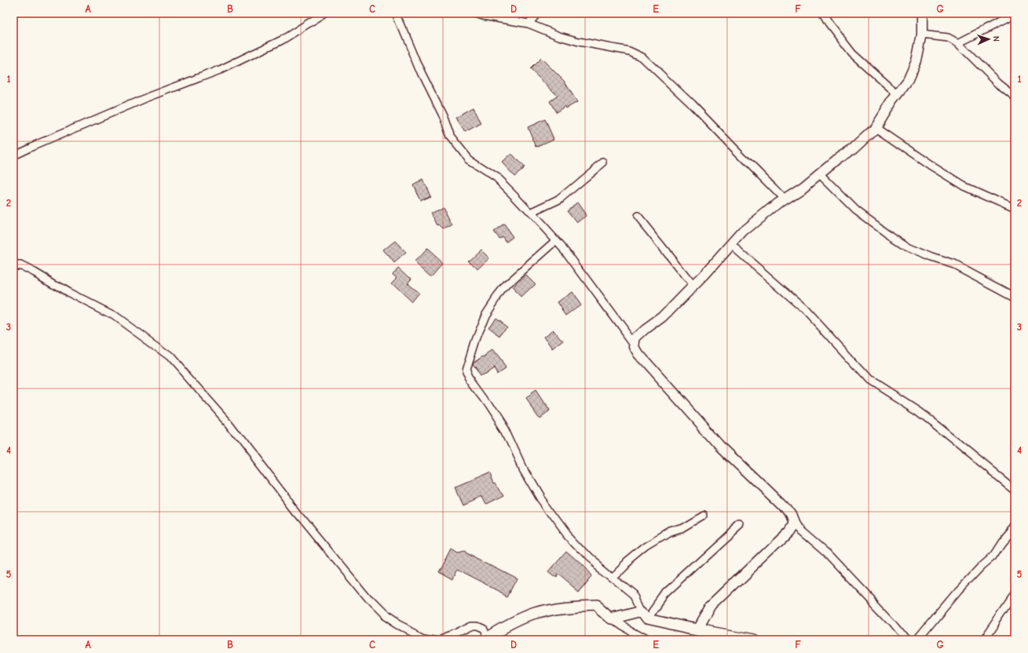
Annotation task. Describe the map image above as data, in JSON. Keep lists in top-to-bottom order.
{
  "north": "right",
  "grid": {
    "columns": [
      "A",
      "B",
      "C",
      "D",
      "E",
      "F",
      "G"
    ],
    "rows": [
      "1",
      "2",
      "3",
      "4",
      "5"
    ]
  }
}
